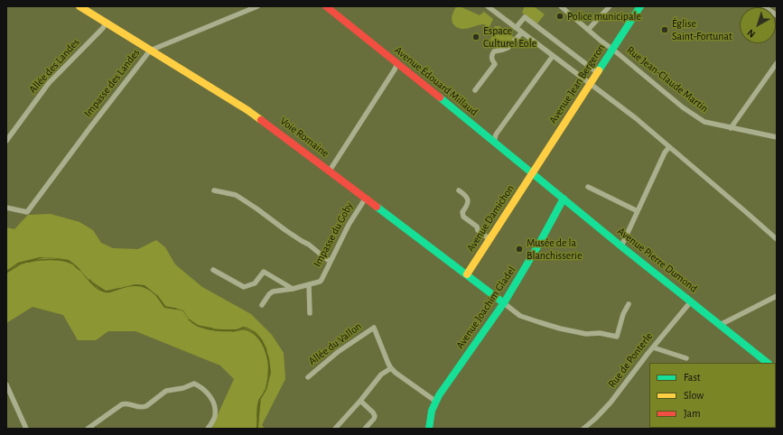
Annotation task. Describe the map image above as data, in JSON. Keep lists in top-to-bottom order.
{
  "streets": {
    "street": [
      "Allée des Landes",
      "Rue Jean-Claude Martin",
      "Avenue Édouard Millaud",
      "Impasse des Landes",
      "Avenue Jean Bergeron",
      "Voie Romaine",
      "Avenue Damichon",
      "Impasse du Goby",
      "Avenue Pierre Dumond",
      "Avenue Joachim Gladel",
      "Allée du Vallon",
      "Rue de Ponterle"
    ]
  },
  "crossings": [
    ["Allée des Landes", "Voie Romaine"],
    ["Rue Jean-Claude Martin", "Avenue Jean Bergeron"],
    ["Avenue Édouard Millaud", "Avenue Jean Bergeron"],
    ["Avenue Édouard Millaud", "Avenue Damichon"],
    ["Avenue Édouard Millaud", "Avenue Pierre Dumond"],
    ["Impasse des Landes", "Voie Romaine"],
    ["Avenue Jean Bergeron", "Avenue Damichon"],
    ["Avenue Jean Bergeron", "Avenue Pierre Dumond"],
    ["Voie Romaine", "Avenue Damichon"],
    ["Voie Romaine", "Impasse du Goby"],
    ["Voie Romaine", "Avenue Joachim Gladel"],
    ["Avenue Damichon", "Avenue Pierre Dumond"],
    ["Avenue Pierre Dumond", "Avenue Joachim Gladel"],
    ["Avenue Pierre Dumond", "Rue de Ponterle"],
    ["Avenue Joachim Gladel", "Allée du Vallon"]
  ],
  "places": [
    "Police municipale",
    "Église Saint-Fortunat",
    "Espace Culturel Eole",
    "Musée de la Blanchisserie"
  ],
  "legend": ["Fast", "Slow", "Jam"],
  "north": "bottom left"
}
